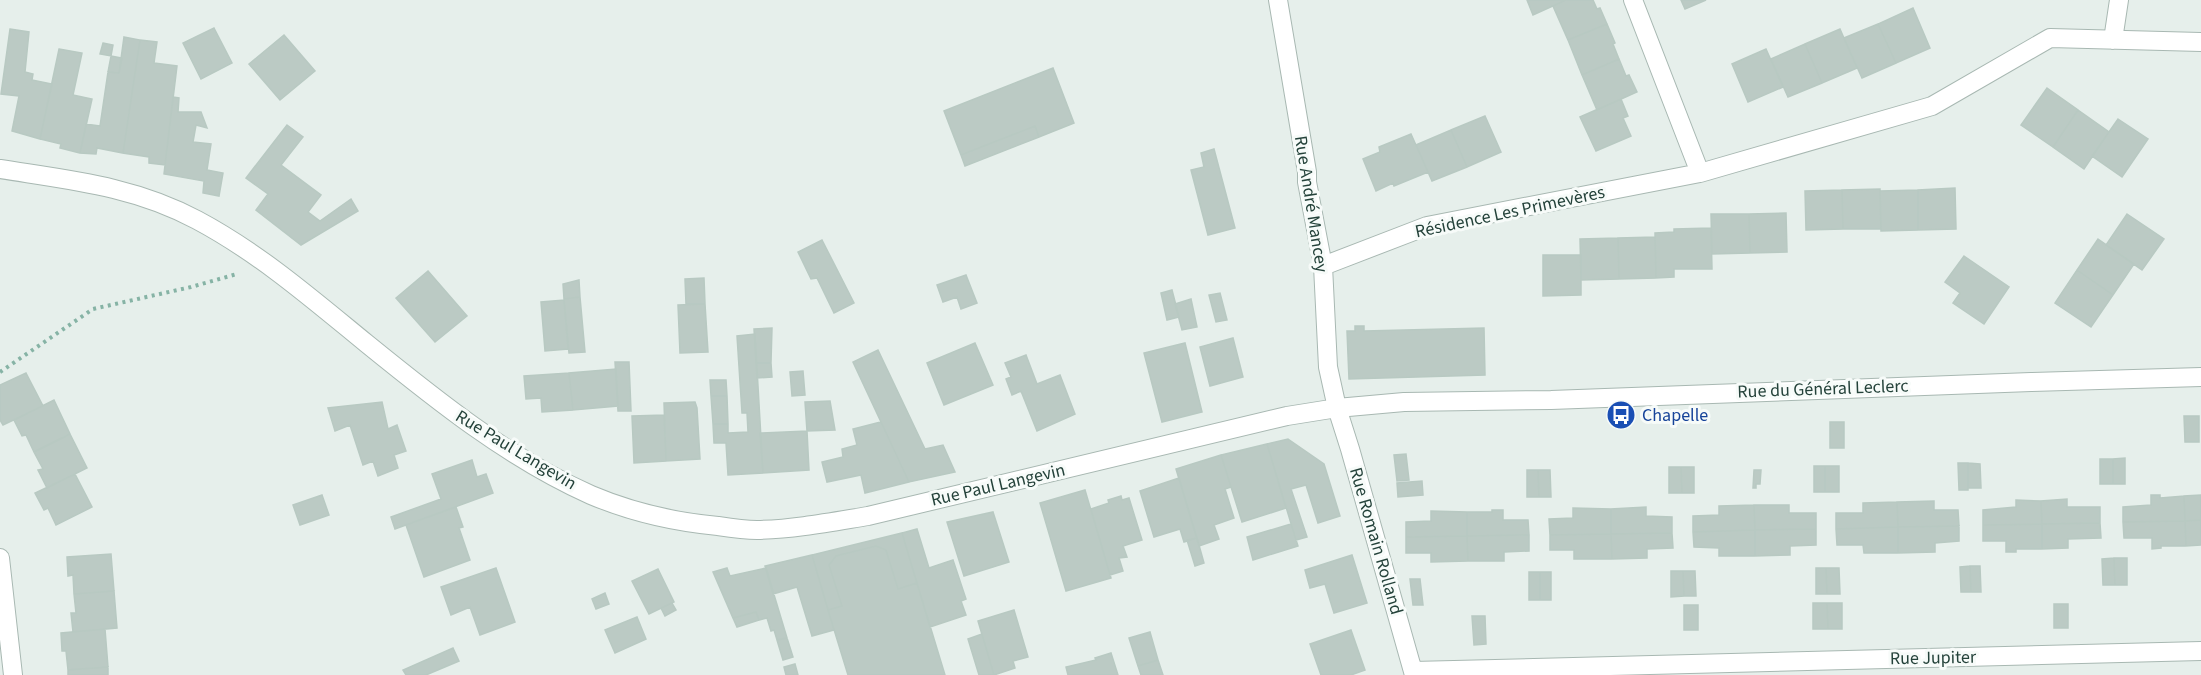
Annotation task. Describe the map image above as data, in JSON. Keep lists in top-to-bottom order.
{
  "streets": {
    "street": [
      "Rue André Mancey",
      "Résidence Les Primevères",
      "Rue du Général Leclerc",
      "Rue Paul Langevin",
      "Rue Romain Rolland",
      "Rue Jupiter"
    ]
  },
  "crossings": [
    ["Rue André Mancey", "Résidence Les Primevères"],
    ["Rue André Mancey", "Rue du Général Leclerc"],
    ["Rue André Mancey", "Rue Paul Langevin"],
    ["Rue André Mancey", "Rue Romain Rolland"],
    ["Rue du Général Leclerc", "Rue Paul Langevin"],
    ["Rue du Général Leclerc", "Rue Romain Rolland"],
    ["Rue Paul Langevin", "Rue Romain Rolland"],
    ["Rue Romain Rolland", "Rue Jupiter"]
  ],
  "places": {
    "bus stop": ["Chapelle"]
  }
}
